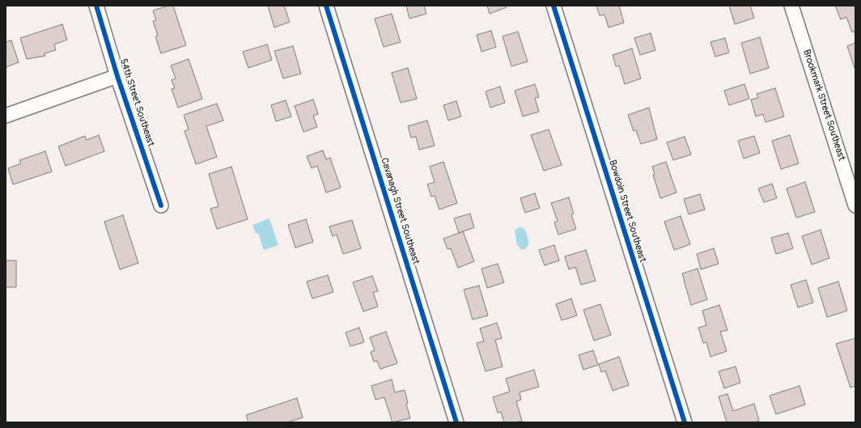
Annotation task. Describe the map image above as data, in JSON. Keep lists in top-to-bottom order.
{
  "streets": {
    "street": [
      "54th Street Southeast",
      "Brookmark Street Southeast",
      "Cavanagh Street Southeast",
      "Bowdoin Street Southeast"
    ]
  }
}
